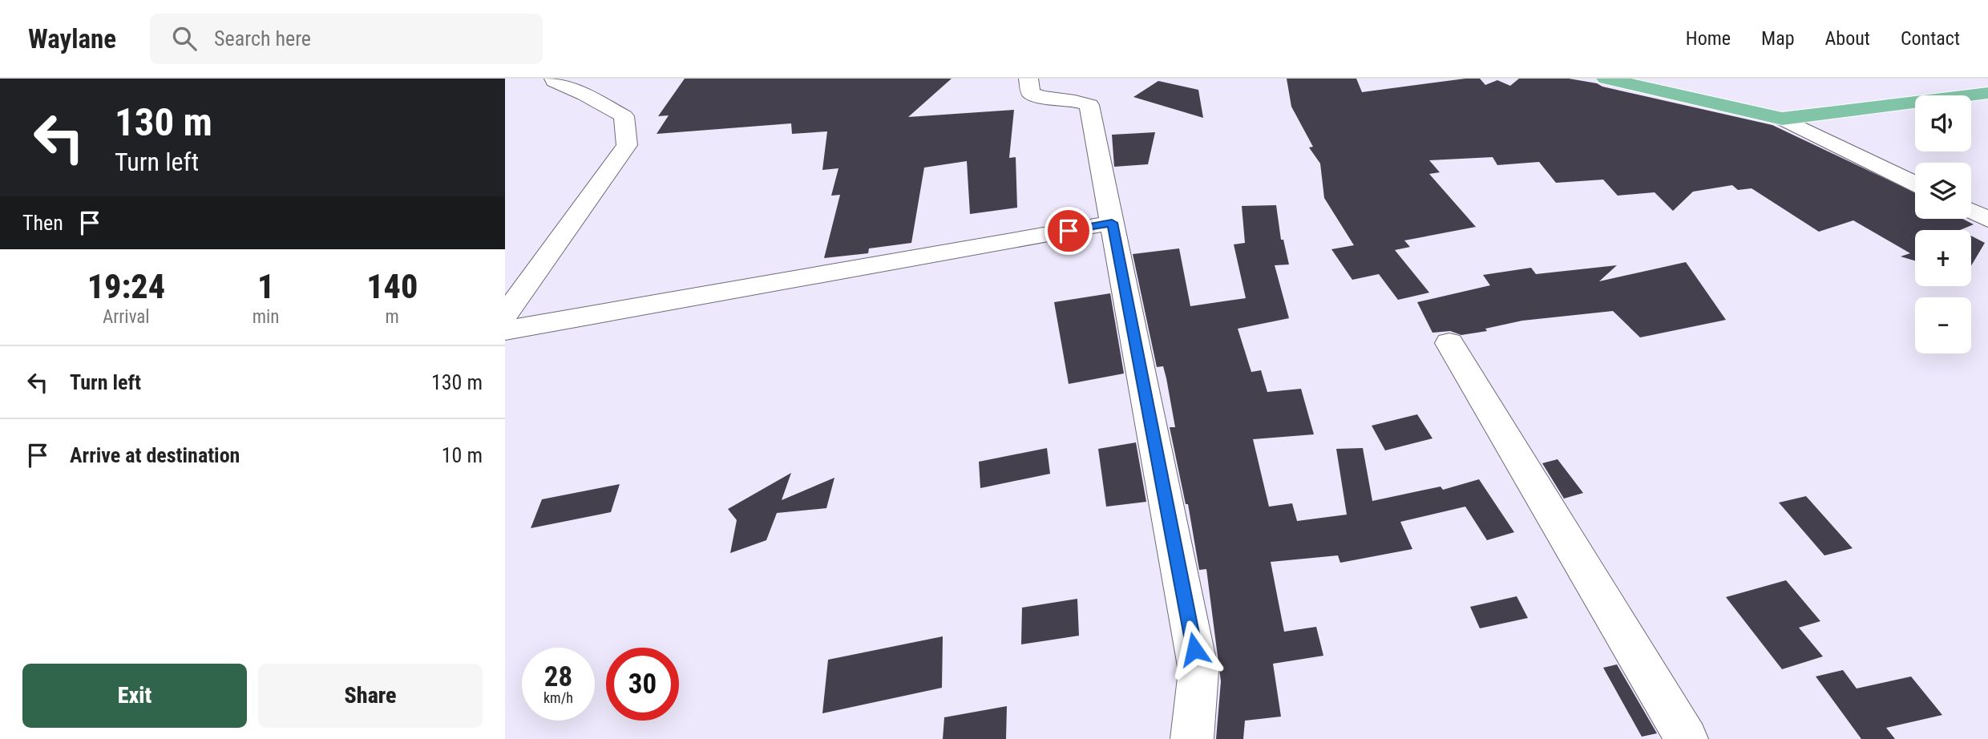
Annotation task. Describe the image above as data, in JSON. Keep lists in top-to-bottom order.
{
  "page": {
    "header": "Waylane",
    "search": "Search here",
    "nav": [
      "Home",
      "Map",
      "About",
      "Contact"
    ],
    "turn": ["130 m", "Turn left"],
    "map_buttons": ["+", "−"],
    "then": "Then",
    "eta": [
      "19:24",
      "Arrival",
      "1",
      "min",
      "140",
      "m"
    ],
    "list": [
      {
        "name": "Turn left",
        "value": "130 m"
      },
      {
        "name": "Arrive at destination",
        "value": "10 m"
      }
    ],
    "speed": "28 km/h",
    "limit": "30",
    "buttons": ["Exit", "Share"]
  }
}
